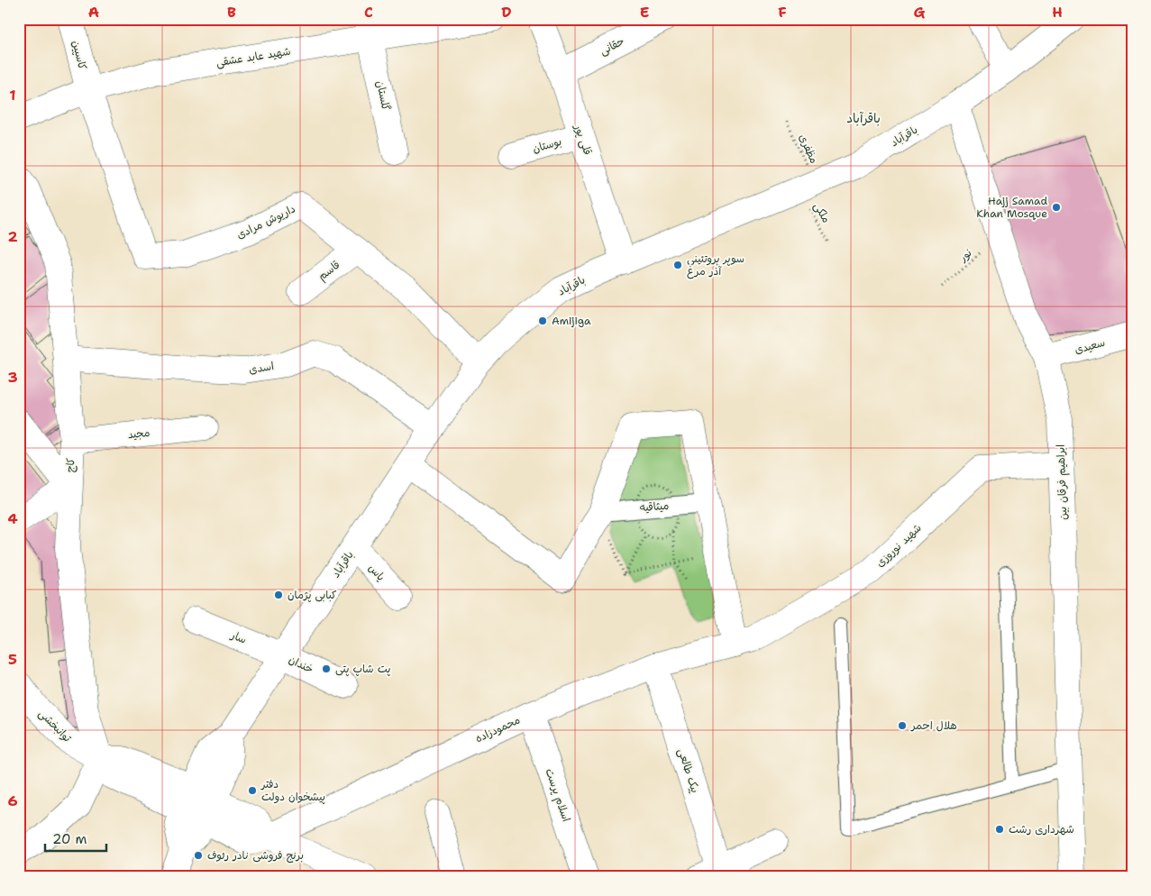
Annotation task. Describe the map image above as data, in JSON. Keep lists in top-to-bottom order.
{
  "streets": {
    "street": [
      "حقانی",
      "کاسپین",
      "شهید عابد عشقی",
      "گلستان",
      "باقرآباد",
      "قلی پور",
      "بوستان",
      "داریوش مرادی",
      "قاسم",
      "سعیدی",
      "اسدی",
      "مجید",
      "کاج",
      "ابراهیم فرقان بین",
      "میثاقیه",
      "شهید نوروزی",
      "یاس",
      "سار",
      "خندان",
      "توانبخشی",
      "محمودزاده",
      "پیک طالعی",
      "اسلام پرست"
    ],
    "path": ["مظفری", "ملکی", "نور"]
  },
  "crossings": [
    ["حقانی", "قلی پور"],
    ["کاسپین", "شهید عابد عشقی"],
    ["کاسپین", "داریوش مرادی"],
    ["شهید عابد عشقی", "گلستان"],
    ["شهید عابد عشقی", "داریوش مرادی"],
    ["باقرآباد", "قلی پور"],
    ["باقرآباد", "مظفری"],
    ["باقرآباد", "ملکی"],
    ["باقرآباد", "داریوش مرادی"],
    ["باقرآباد", "اسدی"],
    ["باقرآباد", "ابراهیم فرقان بین"],
    ["باقرآباد", "یاس"],
    ["باقرآباد", "سار"],
    ["باقرآباد", "خندان"],
    ["باقرآباد", "توانبخشی"],
    ["قلی پور", "بوستان"],
    ["مظفری", "ملکی"],
    ["داریوش مرادی", "قاسم"],
    ["نور", "ابراهیم فرقان بین"],
    ["سعیدی", "ابراهیم فرقان بین"],
    ["اسدی", "کاج"],
    ["مجید", "کاج"],
    ["کاج", "توانبخشی"],
    ["ابراهیم فرقان بین", "شهید نوروزی"],
    ["شهید نوروزی", "محمودزاده"],
    ["سار", "خندان"],
    ["محمودزاده", "پیک طالعی"],
    ["محمودزاده", "اسلام پرست"]
  ],
  "districts": ["باقرآباد"],
  "places": [
    "Hajj Samad Khan Mosque",
    "سوپر پروتئینی آذر مرغ",
    "Amijiga",
    "کبابی پژمان",
    "پت شاپ پتی",
    "هلال احمر",
    "دفتر پیشخوان دولت",
    "شهرداری رشت",
    "برنج فروشی نادر رئوف"
  ],
  "scale_bar": "20 m",
  "grid": {
    "columns": [
      "A",
      "B",
      "C",
      "D",
      "E",
      "F",
      "G",
      "H"
    ],
    "rows": [
      "1",
      "2",
      "3",
      "4",
      "5",
      "6"
    ]
  }
}
